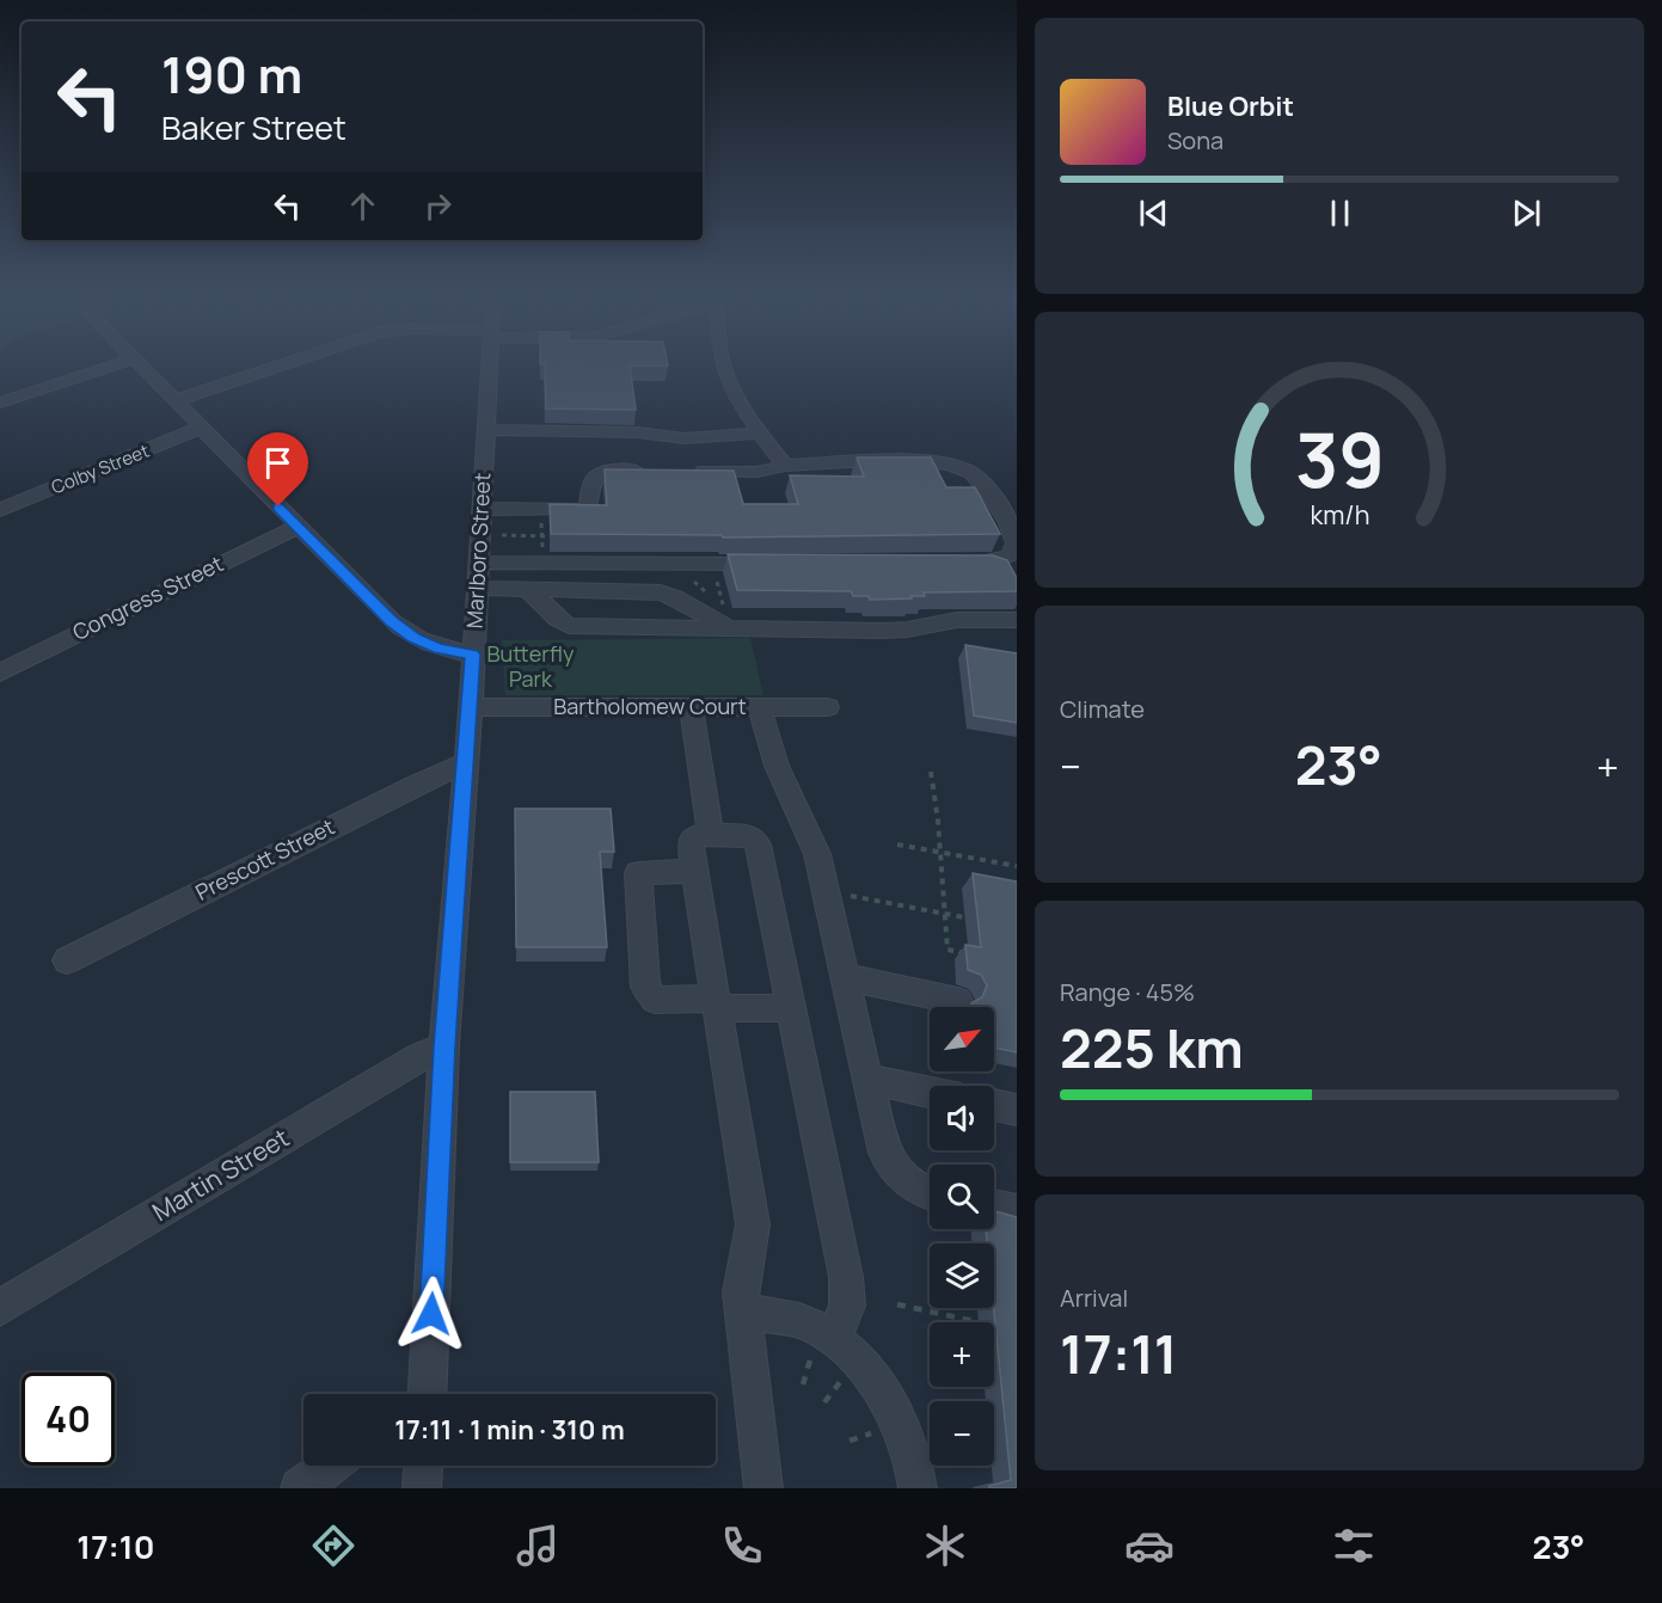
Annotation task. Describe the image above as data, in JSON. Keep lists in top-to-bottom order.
{
  "streets": {
    "street": [
      "Colby Street",
      "Marlboro Street",
      "Congress Street",
      "Bartholomew Court",
      "Prescott Street",
      "Martin Street"
    ]
  },
  "crossings": [
    ["Marlboro Street", "Bartholomew Court"],
    ["Marlboro Street", "Prescott Street"],
    ["Marlboro Street", "Martin Street"]
  ],
  "parks": ["Butterfly Park"],
  "north": "top right",
  "page": {
    "turn": ["190 m", "Baker Street"],
    "song": ["Blue Orbit", "Sona"],
    "tile": [
      "Climate",
      ["Range · 45%", "225 km"],
      ["Arrival", "17:11"]
    ],
    "heat": ["−", "23°", "+"],
    "map_buttons": ["+", "−"],
    "limit": "40",
    "trip": "17:11 · 1 min · 310 m",
    "tabs": ["17:10", "23°"],
    "gauge": ["39", "km/h"]
  }
}
